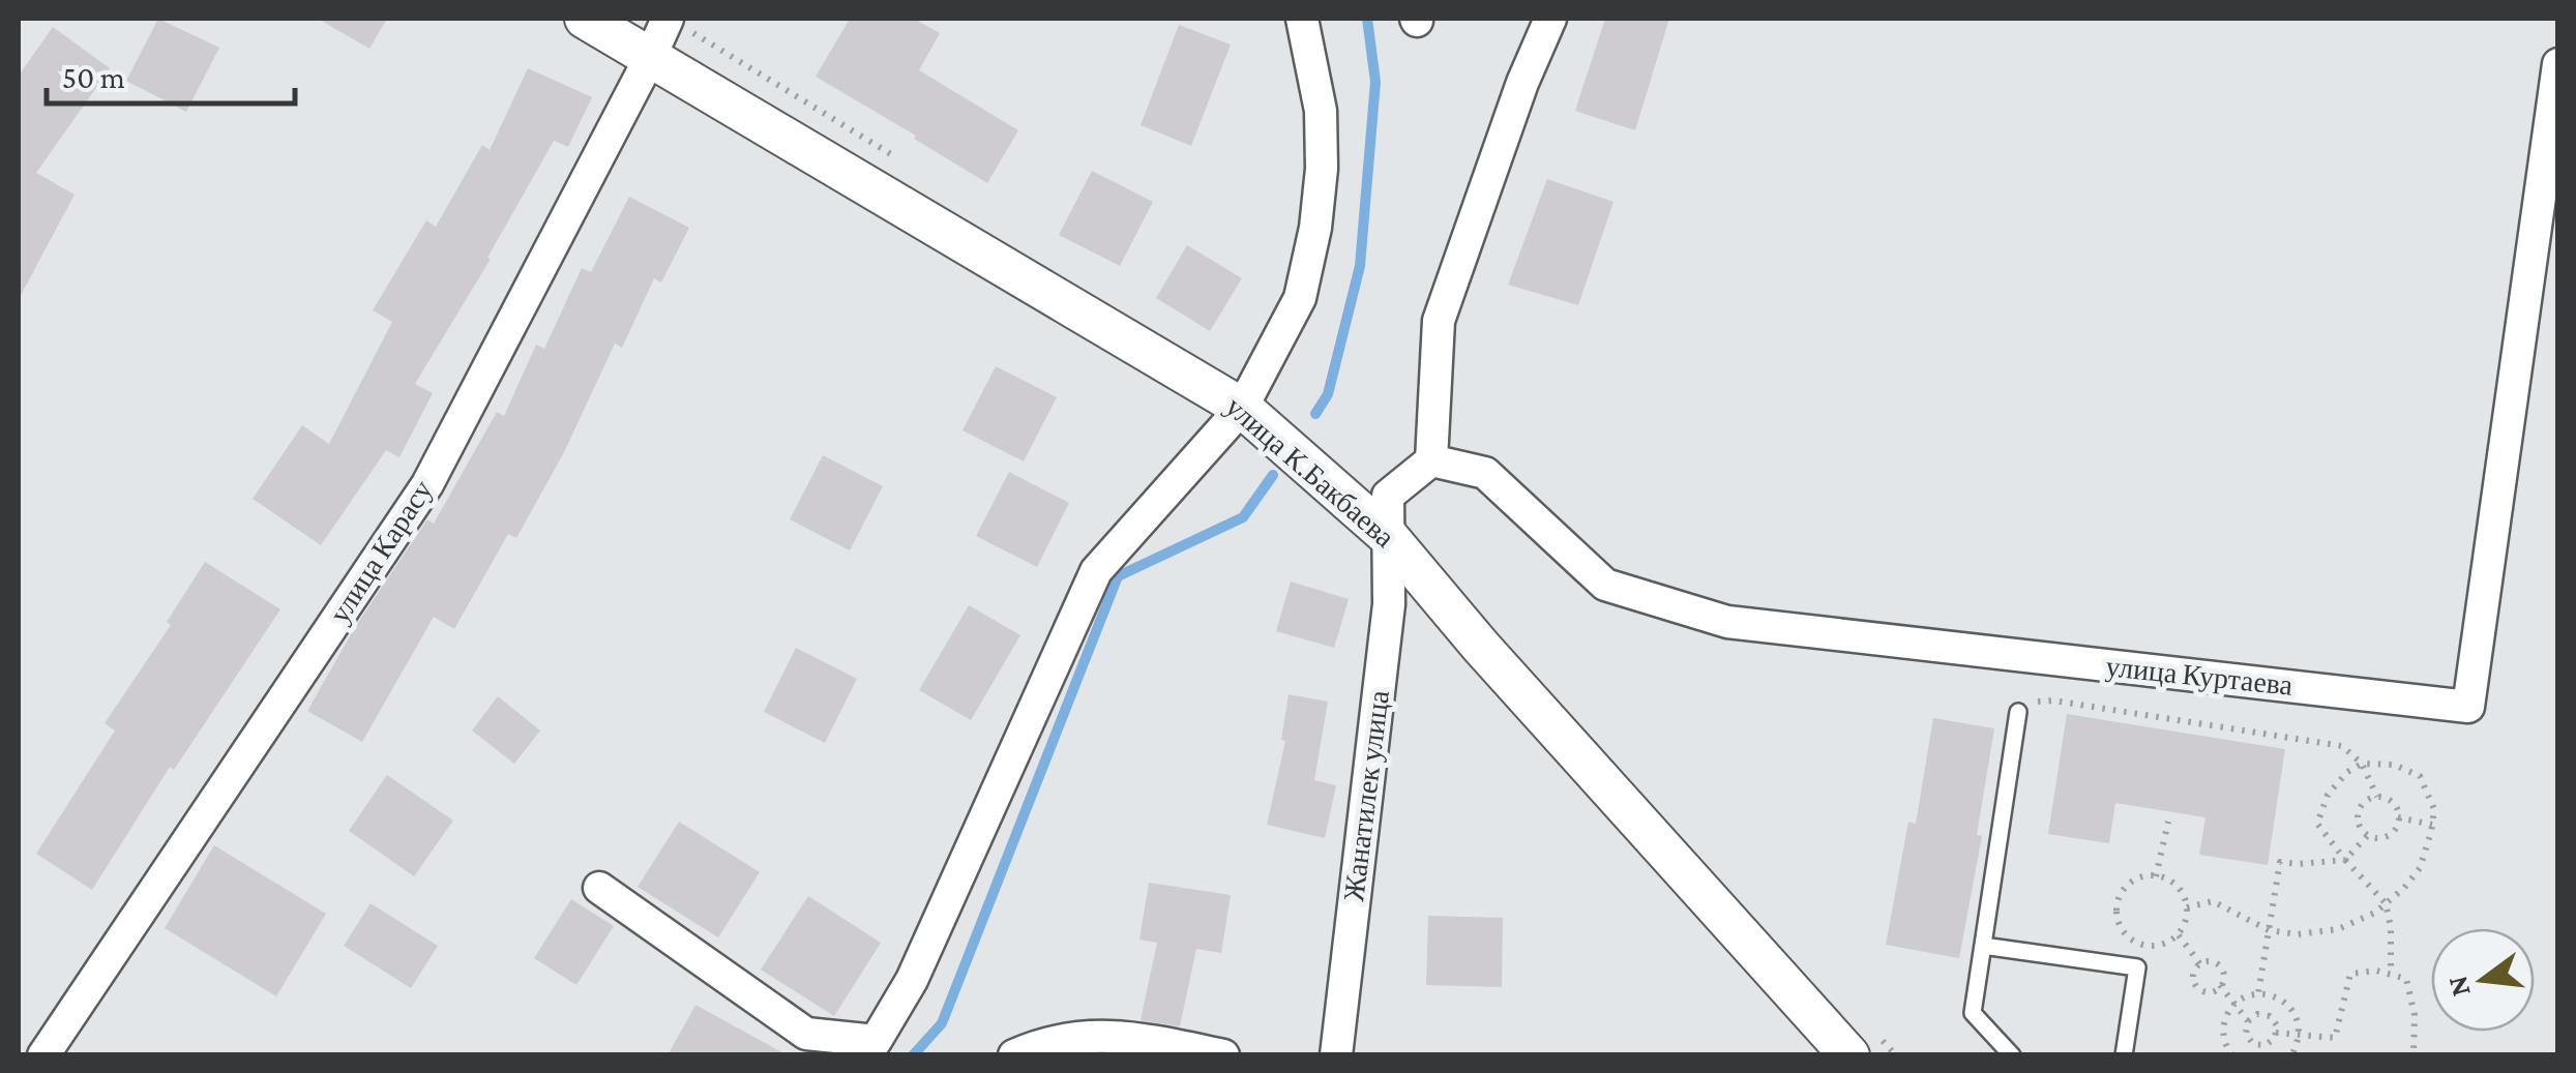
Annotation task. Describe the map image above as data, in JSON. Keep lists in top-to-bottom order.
{
  "streets": {
    "street": [
      "улица К.Бакбаева",
      "улица Карасу",
      "улица Куртаева",
      "Жанатилек улица"
    ]
  },
  "crossings": [
    ["улица К.Бакбаева", "улица Карасу"],
    ["улица К.Бакбаева", "Жанатилек улица"]
  ],
  "scale_bar": "50 m",
  "north": "left"
}
